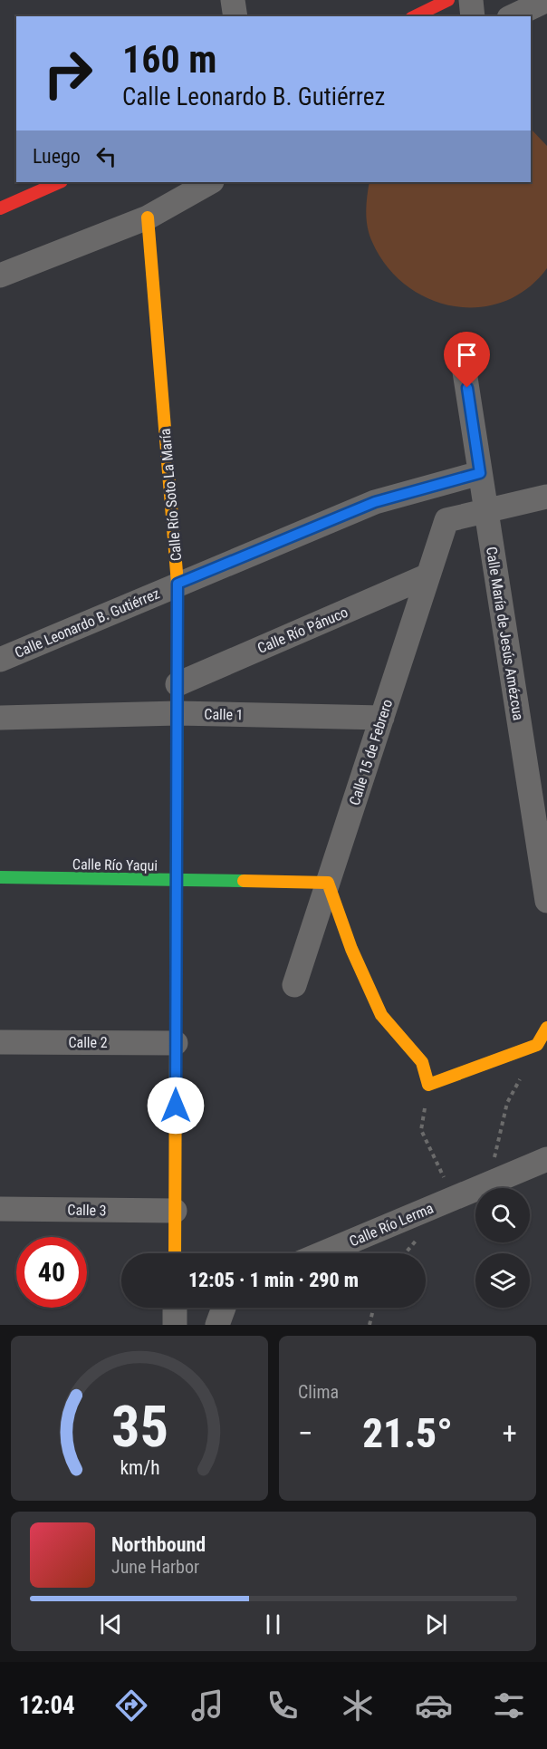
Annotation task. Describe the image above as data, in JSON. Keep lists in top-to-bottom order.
{
  "streets": {
    "street": [
      "Calle Río Soto La María",
      "Calle Leonardo B. Gutiérrez",
      "Calle Río Pánuco",
      "Calle María de Jesús Amézcua",
      "Calle 1",
      "Calle 15 de Febrero",
      "Calle Río Yaqui",
      "Calle 2",
      "Calle 3",
      "Calle Río Lerma"
    ]
  },
  "crossings": [
    ["Calle Río Soto La María", "Calle Leonardo B. Gutiérrez"],
    ["Calle Río Soto La María", "Calle Río Pánuco"],
    ["Calle Río Soto La María", "Calle 1"],
    ["Calle Río Soto La María", "Calle Río Yaqui"],
    ["Calle Río Soto La María", "Calle 2"],
    ["Calle Río Soto La María", "Calle 3"],
    ["Calle Leonardo B. Gutiérrez", "Calle María de Jesús Amézcua"],
    ["Calle Río Pánuco", "Calle 15 de Febrero"],
    ["Calle María de Jesús Amézcua", "Calle 15 de Febrero"],
    ["Calle 1", "Calle 15 de Febrero"],
    ["Calle 15 de Febrero", "Calle Río Yaqui"]
  ],
  "page": {
    "turn": ["160 m", "Calle Leonardo B. Gutiérrez"],
    "then": "Luego",
    "limit": "40",
    "trip": "12:05 · 1 min · 290 m",
    "tile": "Clima",
    "heat": ["−", "21.5°", "+"],
    "song": ["Northbound", "June Harbor"],
    "tabs": "12:04",
    "gauge": ["35", "km/h"]
  }
}
